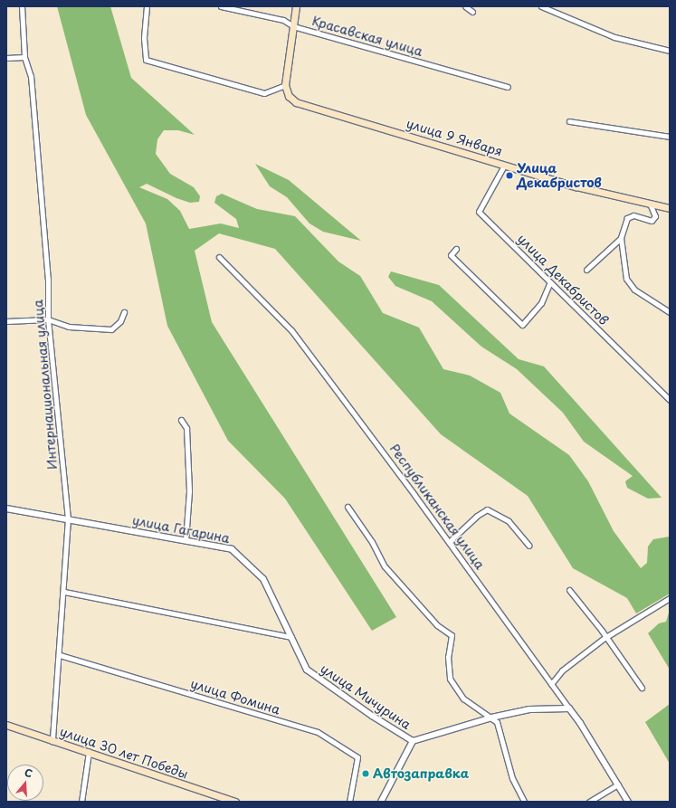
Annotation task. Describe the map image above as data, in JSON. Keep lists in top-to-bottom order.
{
  "streets": {
    "main road": ["улица 9 Января", "улица 30 лет Победы"],
    "street": [
      "Красавская улица",
      "улица Декабристов",
      "Интернациональная улица",
      "Республиканская улица",
      "улица Гагарина",
      "улица Фомина",
      "улица Мичурина"
    ]
  },
  "crossings": [
    ["улица 9 Января", "улица Декабристов"],
    ["Интернациональная улица", "улица Гагарина"],
    ["Интернациональная улица", "улица Фомина"],
    ["Интернациональная улица", "улица 30 лет Победы"],
    ["Республиканская улица", "улица Мичурина"],
    ["улица Гагарина", "улица Мичурина"]
  ],
  "places": ["Улица Декабристов", "Автозаправка"],
  "north": "top"
}
